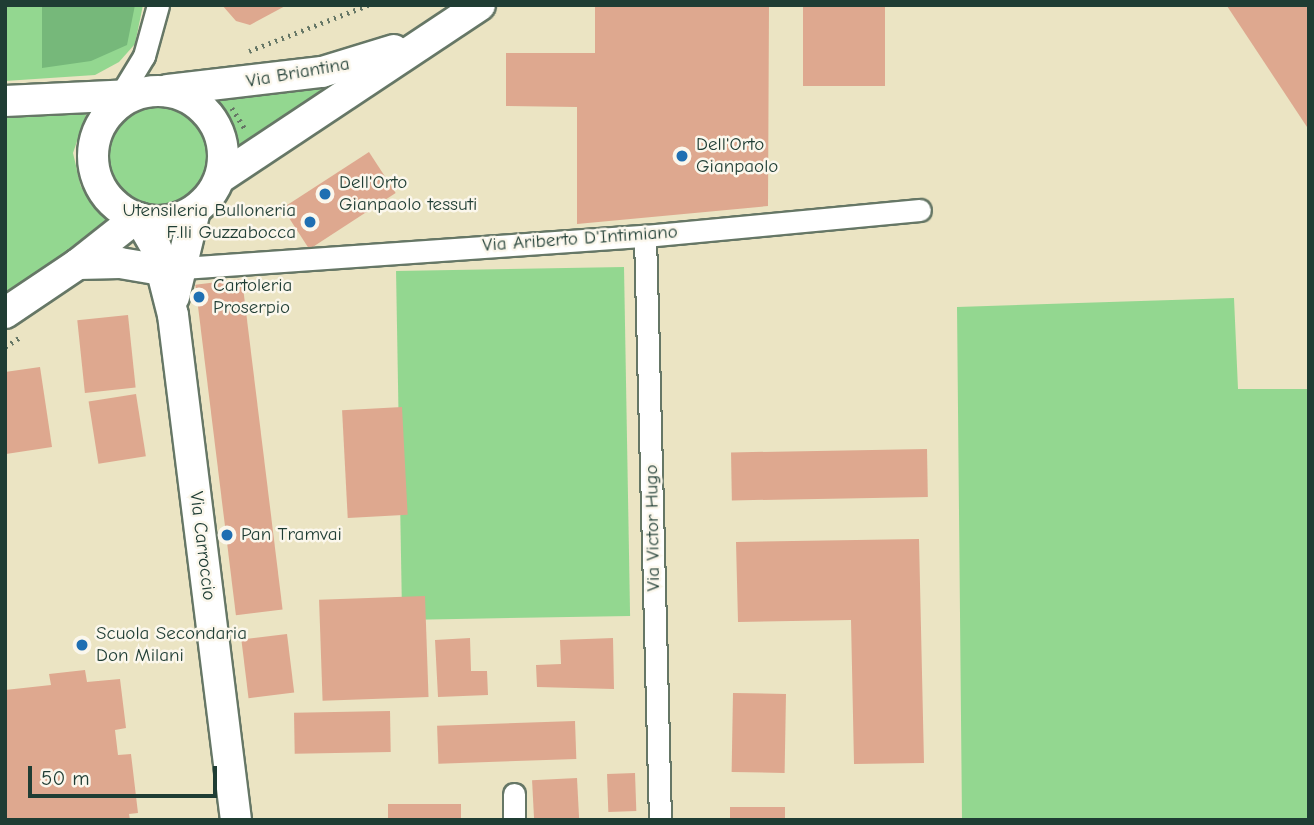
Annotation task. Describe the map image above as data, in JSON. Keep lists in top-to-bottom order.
{
  "streets": {
    "main road": ["Via Briantina", "Via Carroccio"],
    "street": ["Via Ariberto D'Intimiano", "Via Victor Hugo"]
  },
  "crossings": [
    ["Via Briantina", "Via Ariberto D'Intimiano"],
    ["Via Briantina", "Via Carroccio"],
    ["Via Ariberto D'Intimiano", "Via Victor Hugo"],
    ["Via Ariberto D'Intimiano", "Via Carroccio"]
  ],
  "places": [
    "Dell'Orto Gianpaolo",
    "Dell'Orto Gianpaolo tessuti",
    "Utensileria Bulloneria F.lli Guzzabocca",
    "Cartoleria Proserpio",
    "Pan Tramvai",
    "Scuola Secondaria Don Milani"
  ],
  "scale_bar": "50 m"
}
